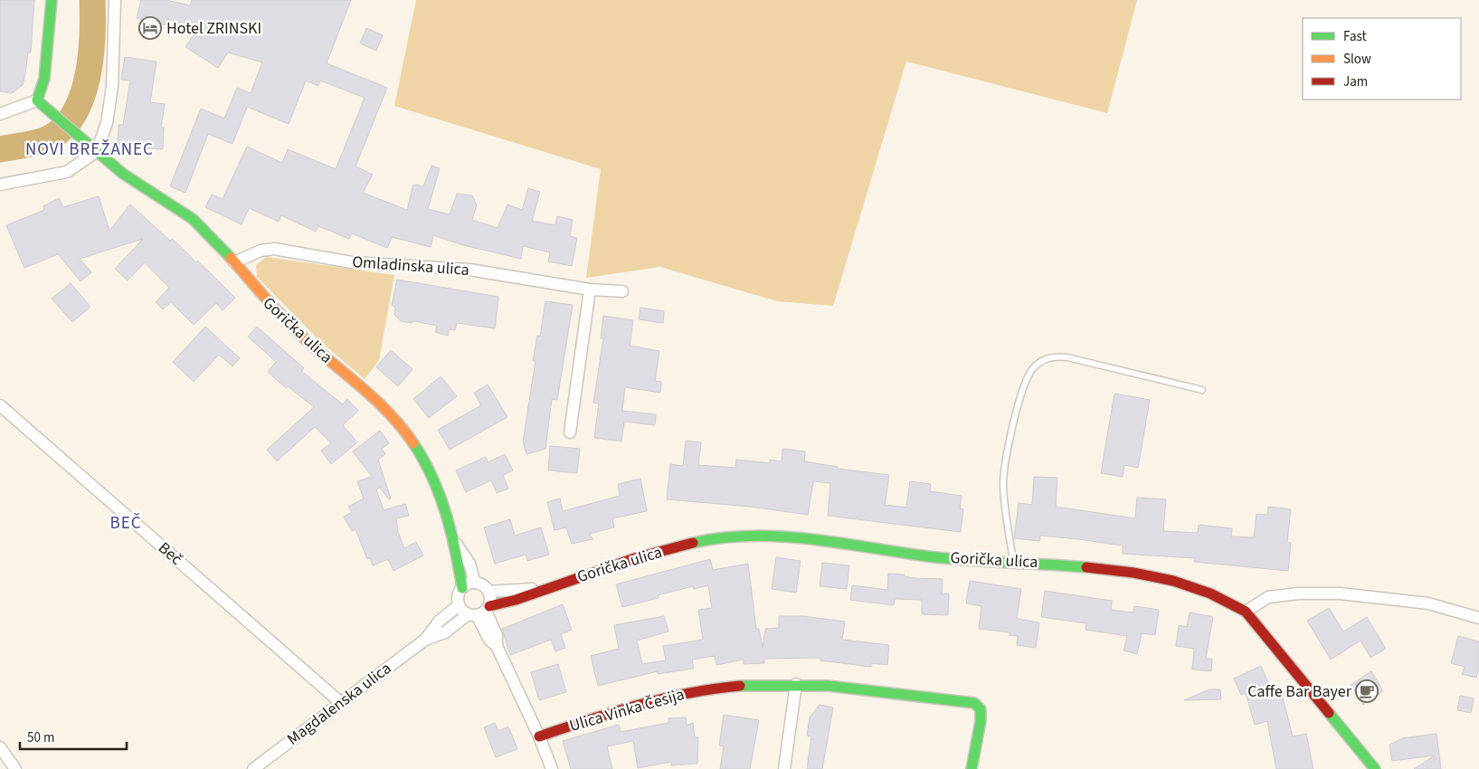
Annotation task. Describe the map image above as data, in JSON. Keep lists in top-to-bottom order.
{
  "streets": {
    "street": [
      "Omladinska ulica",
      "Gorička ulica",
      "Beč",
      "Magdalenska ulica",
      "Ulica Vinka Česija"
    ]
  },
  "crossings": [
    ["Omladinska ulica", "Gorička ulica"],
    ["Beč", "Magdalenska ulica"]
  ],
  "districts": ["NOVI BREŽANEC", "BEČ"],
  "places": {
    "hotel": ["Hotel ZRINSKI"],
    "cafe": ["Caffe Bar Bayer"]
  },
  "legend": ["Fast", "Slow", "Jam"],
  "scale_bar": "50 m"
}
